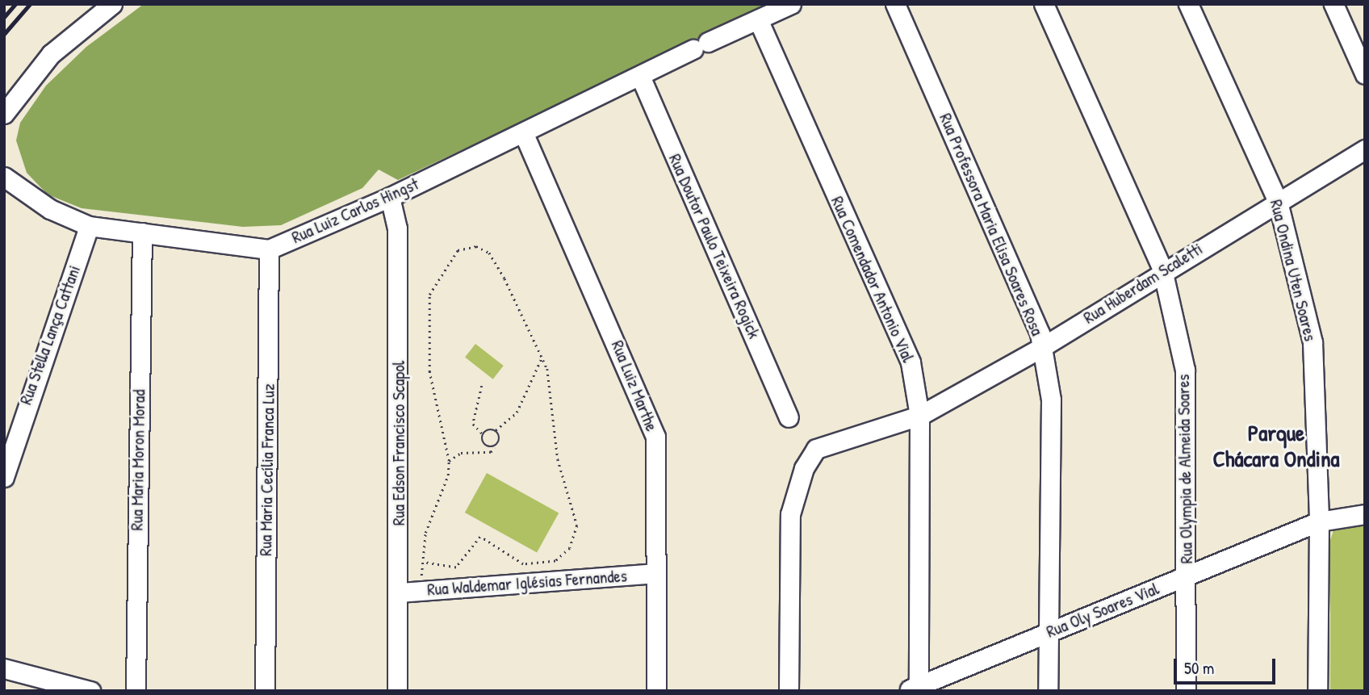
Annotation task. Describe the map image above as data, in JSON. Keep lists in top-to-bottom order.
{
  "streets": {
    "street": [
      "Rua Luiz Carlos Hingst",
      "Rua Professora Maria Elisa Soares Rosa",
      "Rua Doutor Paulo Teixeira Rogick",
      "Rua Ondina Uten Soares",
      "Rua Comendador Antonio Vial",
      "Rua Huberdam Scaletti",
      "Rua Stella Lança Cattani",
      "Rua Luiz Marthe",
      "Rua Edson Francisco Scapol",
      "Rua Maria Moron Morad",
      "Rua Olympia de Almeida Soares",
      "Rua Maria Cecília Franca Luz",
      "Rua Waldemar Iglésias Fernandes",
      "Rua Oly Soares Vial"
    ]
  },
  "crossings": [
    ["Rua Luiz Carlos Hingst", "Rua Doutor Paulo Teixeira Rogick"],
    ["Rua Luiz Carlos Hingst", "Rua Comendador Antonio Vial"],
    ["Rua Luiz Carlos Hingst", "Rua Luiz Marthe"],
    ["Rua Luiz Carlos Hingst", "Rua Edson Francisco Scapol"],
    ["Rua Luiz Carlos Hingst", "Rua Maria Cecília Franca Luz"],
    ["Rua Professora Maria Elisa Soares Rosa", "Rua Huberdam Scaletti"],
    ["Rua Professora Maria Elisa Soares Rosa", "Rua Oly Soares Vial"],
    ["Rua Ondina Uten Soares", "Rua Huberdam Scaletti"],
    ["Rua Ondina Uten Soares", "Rua Oly Soares Vial"],
    ["Rua Comendador Antonio Vial", "Rua Huberdam Scaletti"],
    ["Rua Comendador Antonio Vial", "Rua Oly Soares Vial"],
    ["Rua Huberdam Scaletti", "Rua Olympia de Almeida Soares"],
    ["Rua Luiz Marthe", "Rua Waldemar Iglésias Fernandes"],
    ["Rua Edson Francisco Scapol", "Rua Waldemar Iglésias Fernandes"],
    ["Rua Olympia de Almeida Soares", "Rua Oly Soares Vial"]
  ],
  "districts": ["Parque Chácara Ondina"],
  "scale_bar": "50 m"
}
